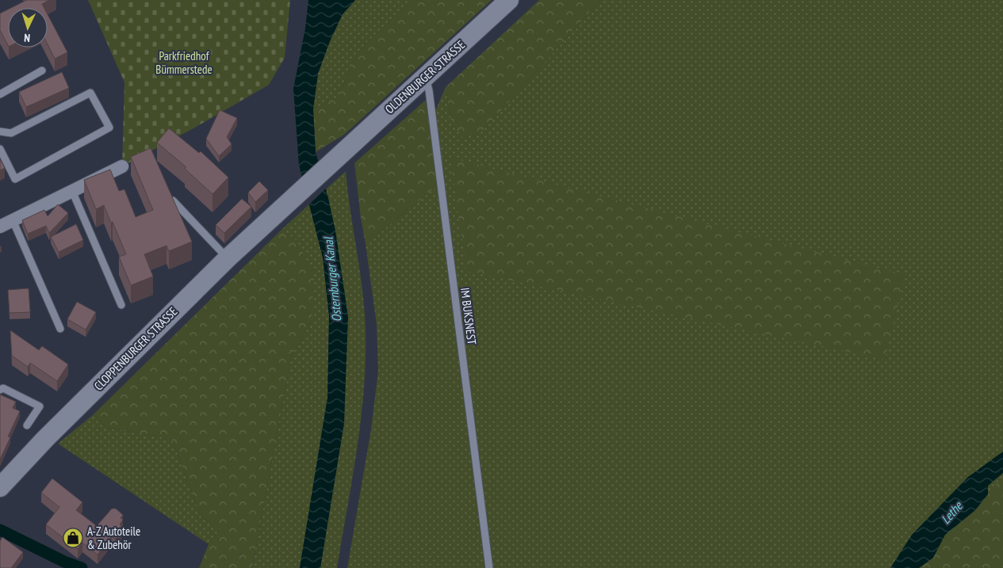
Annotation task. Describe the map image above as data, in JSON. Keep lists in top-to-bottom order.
{
  "streets": {
    "main road": ["OLDENBURGER STRASSE", "CLOPPENBURGER STRASSE"],
    "lane": ["IM BUKSNEST"]
  },
  "crossings": [
    ["OLDENBURGER STRASSE", "IM BUKSNEST"],
    ["OLDENBURGER STRASSE", "CLOPPENBURGER STRASSE"]
  ],
  "water": ["Osternburger Kanal", "Lethe"],
  "parks": ["Parkfriedhof Bümmerstede"],
  "places": {
    "shop": ["A-Z Autoteile & Zubehör"]
  },
  "north": "bottom"
}
